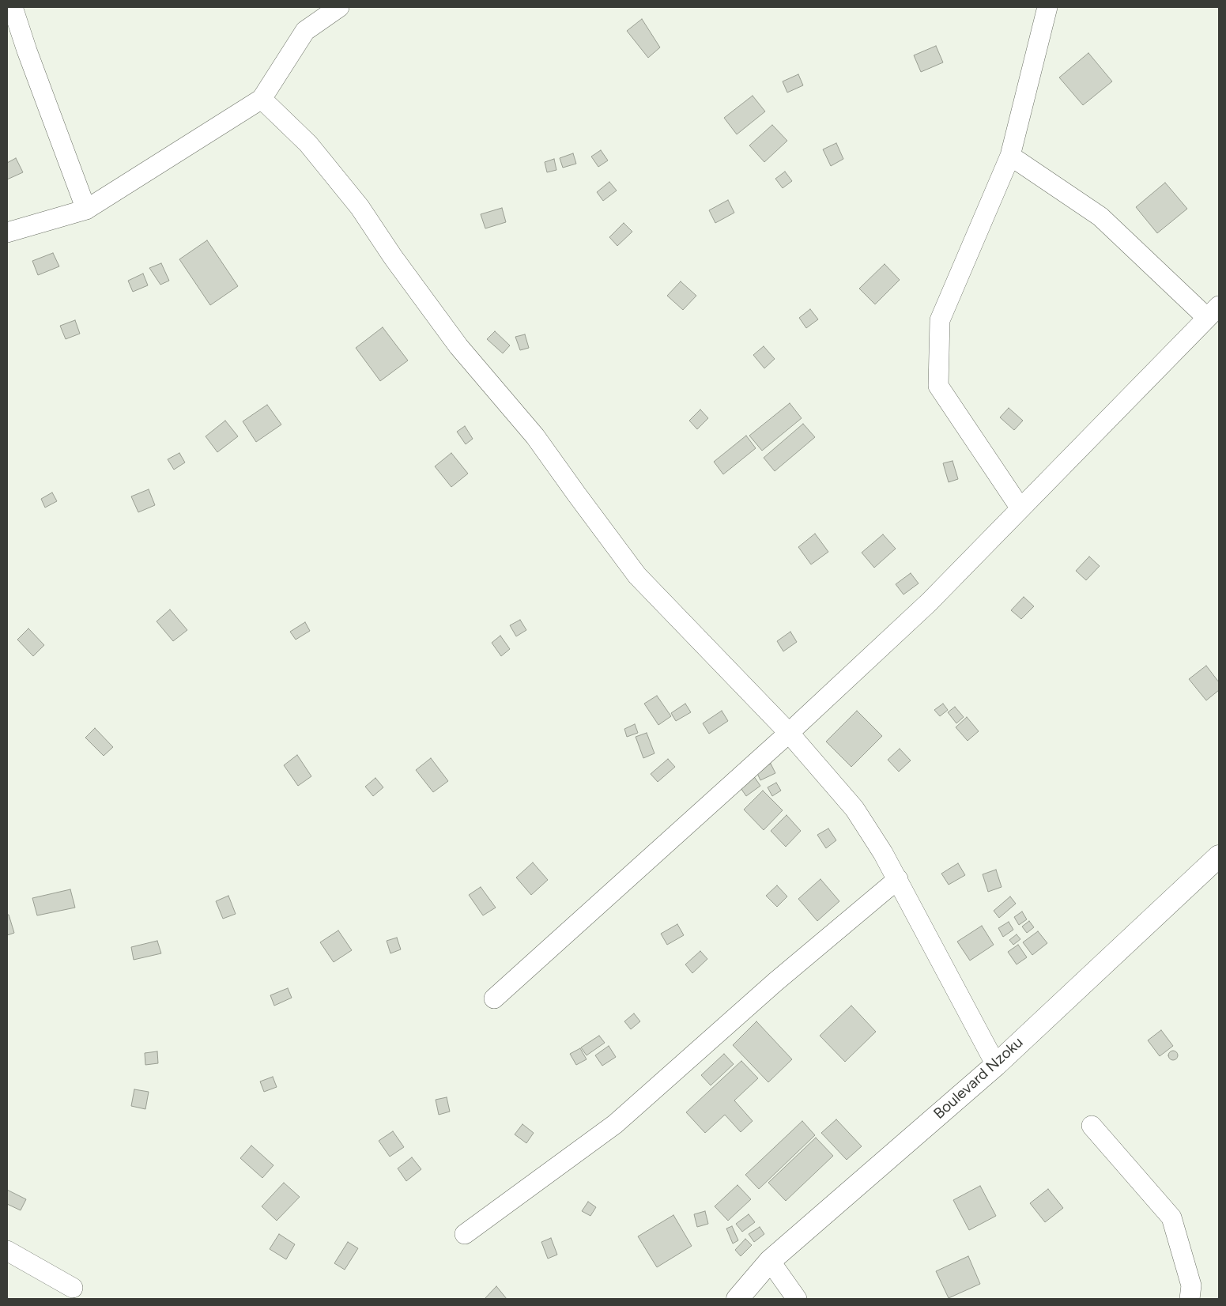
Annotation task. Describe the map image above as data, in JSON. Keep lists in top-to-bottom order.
{
  "streets": {
    "street": ["Boulevard Nzoku"]
  }
}
